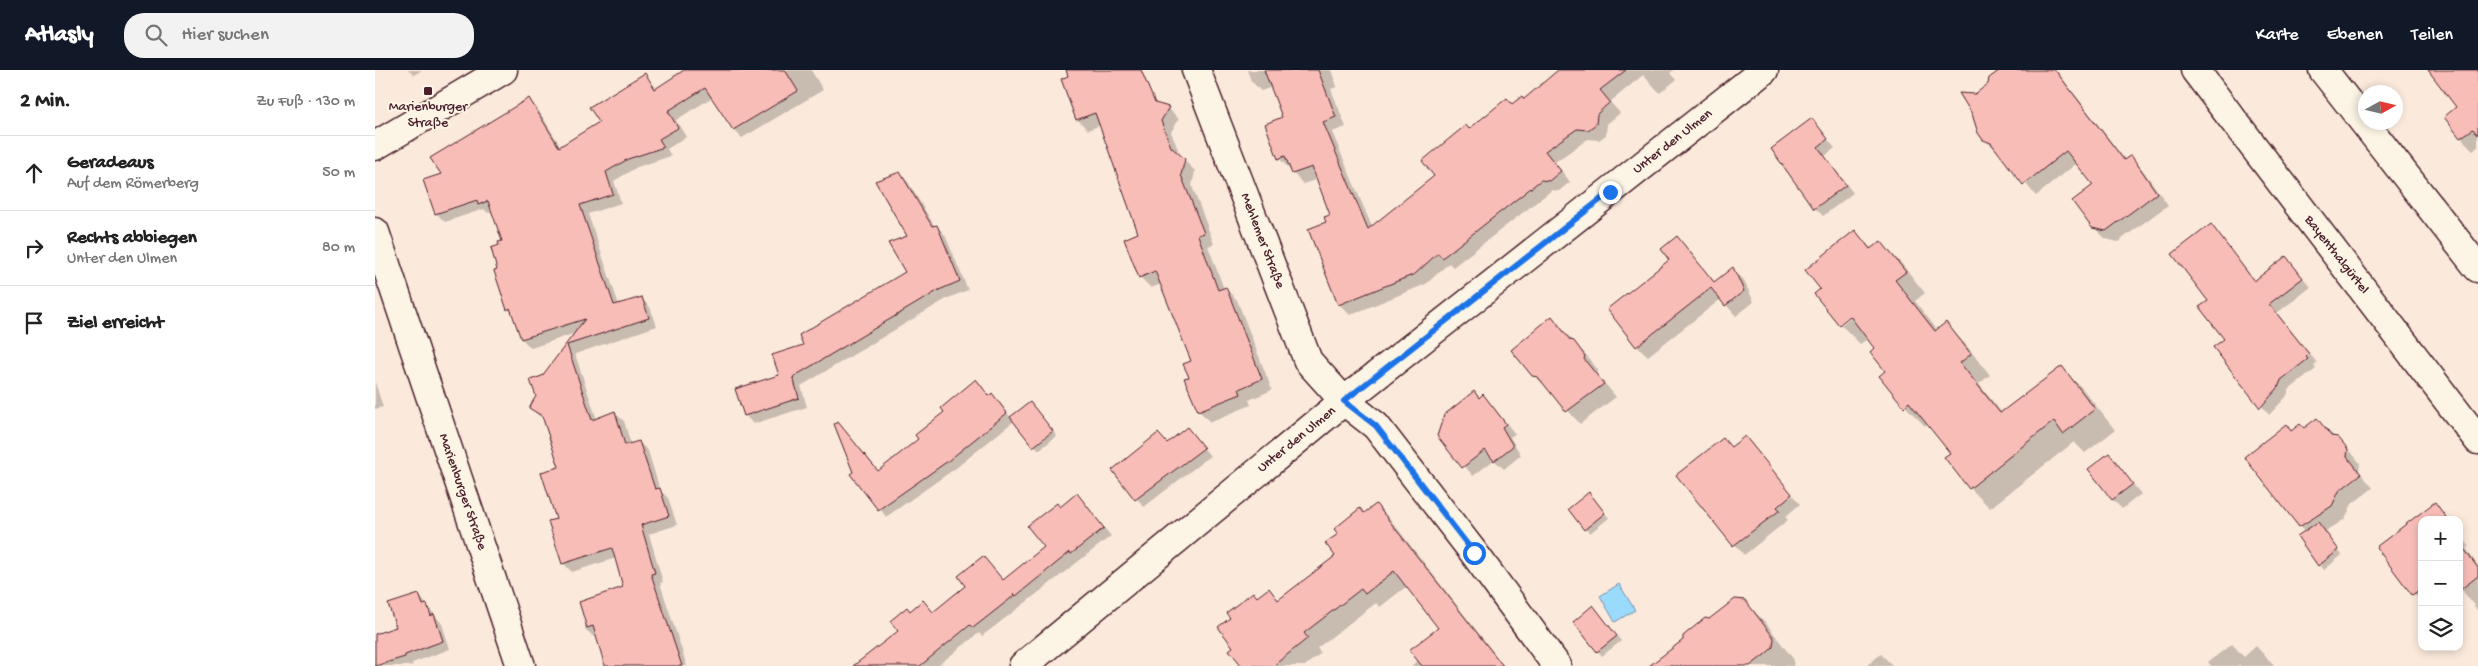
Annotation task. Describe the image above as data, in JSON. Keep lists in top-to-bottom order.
{
  "streets": {
    "street": [
      "Unter den Ulmen",
      "Mehlemer Straße",
      "Bayenthalgürtel",
      "Marienburger Straße"
    ]
  },
  "crossings": [
    ["Unter den Ulmen", "Mehlemer Straße"]
  ],
  "places": {
    "transit": ["Marienburger Straße"]
  },
  "north": "right",
  "page": {
    "header": "Atlasly",
    "search": "Hier suchen",
    "nav": ["Karte", "Ebenen", "Teilen"],
    "heading": ["2 Min.", "Zu Fuß · 130 m"],
    "list": [
      ["Geradeaus", "Auf dem Römerberg", "50 m"],
      ["Rechts abbiegen", "Unter den Ulmen", "80 m"],
      "Ziel erreicht"
    ],
    "map_buttons": ["+", "−"]
  }
}
